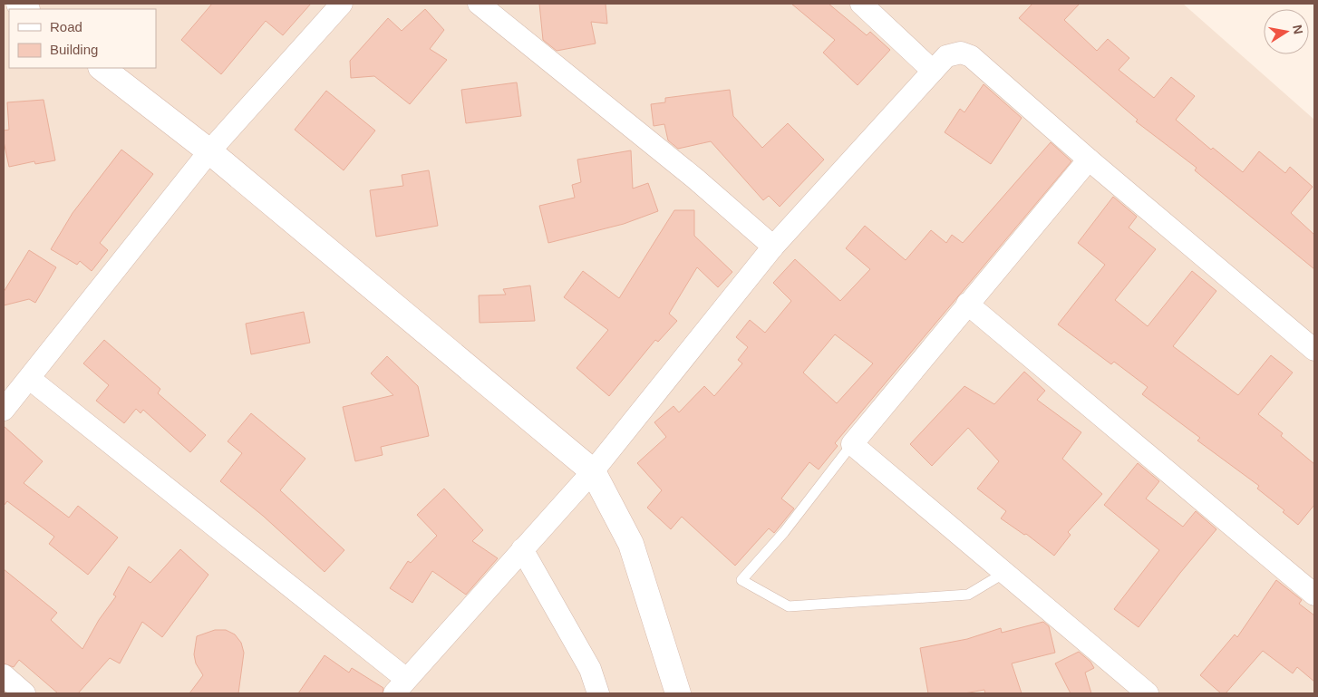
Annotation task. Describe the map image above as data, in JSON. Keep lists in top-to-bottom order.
{
  "legend": ["Road", "Building"],
  "north": "right"
}
